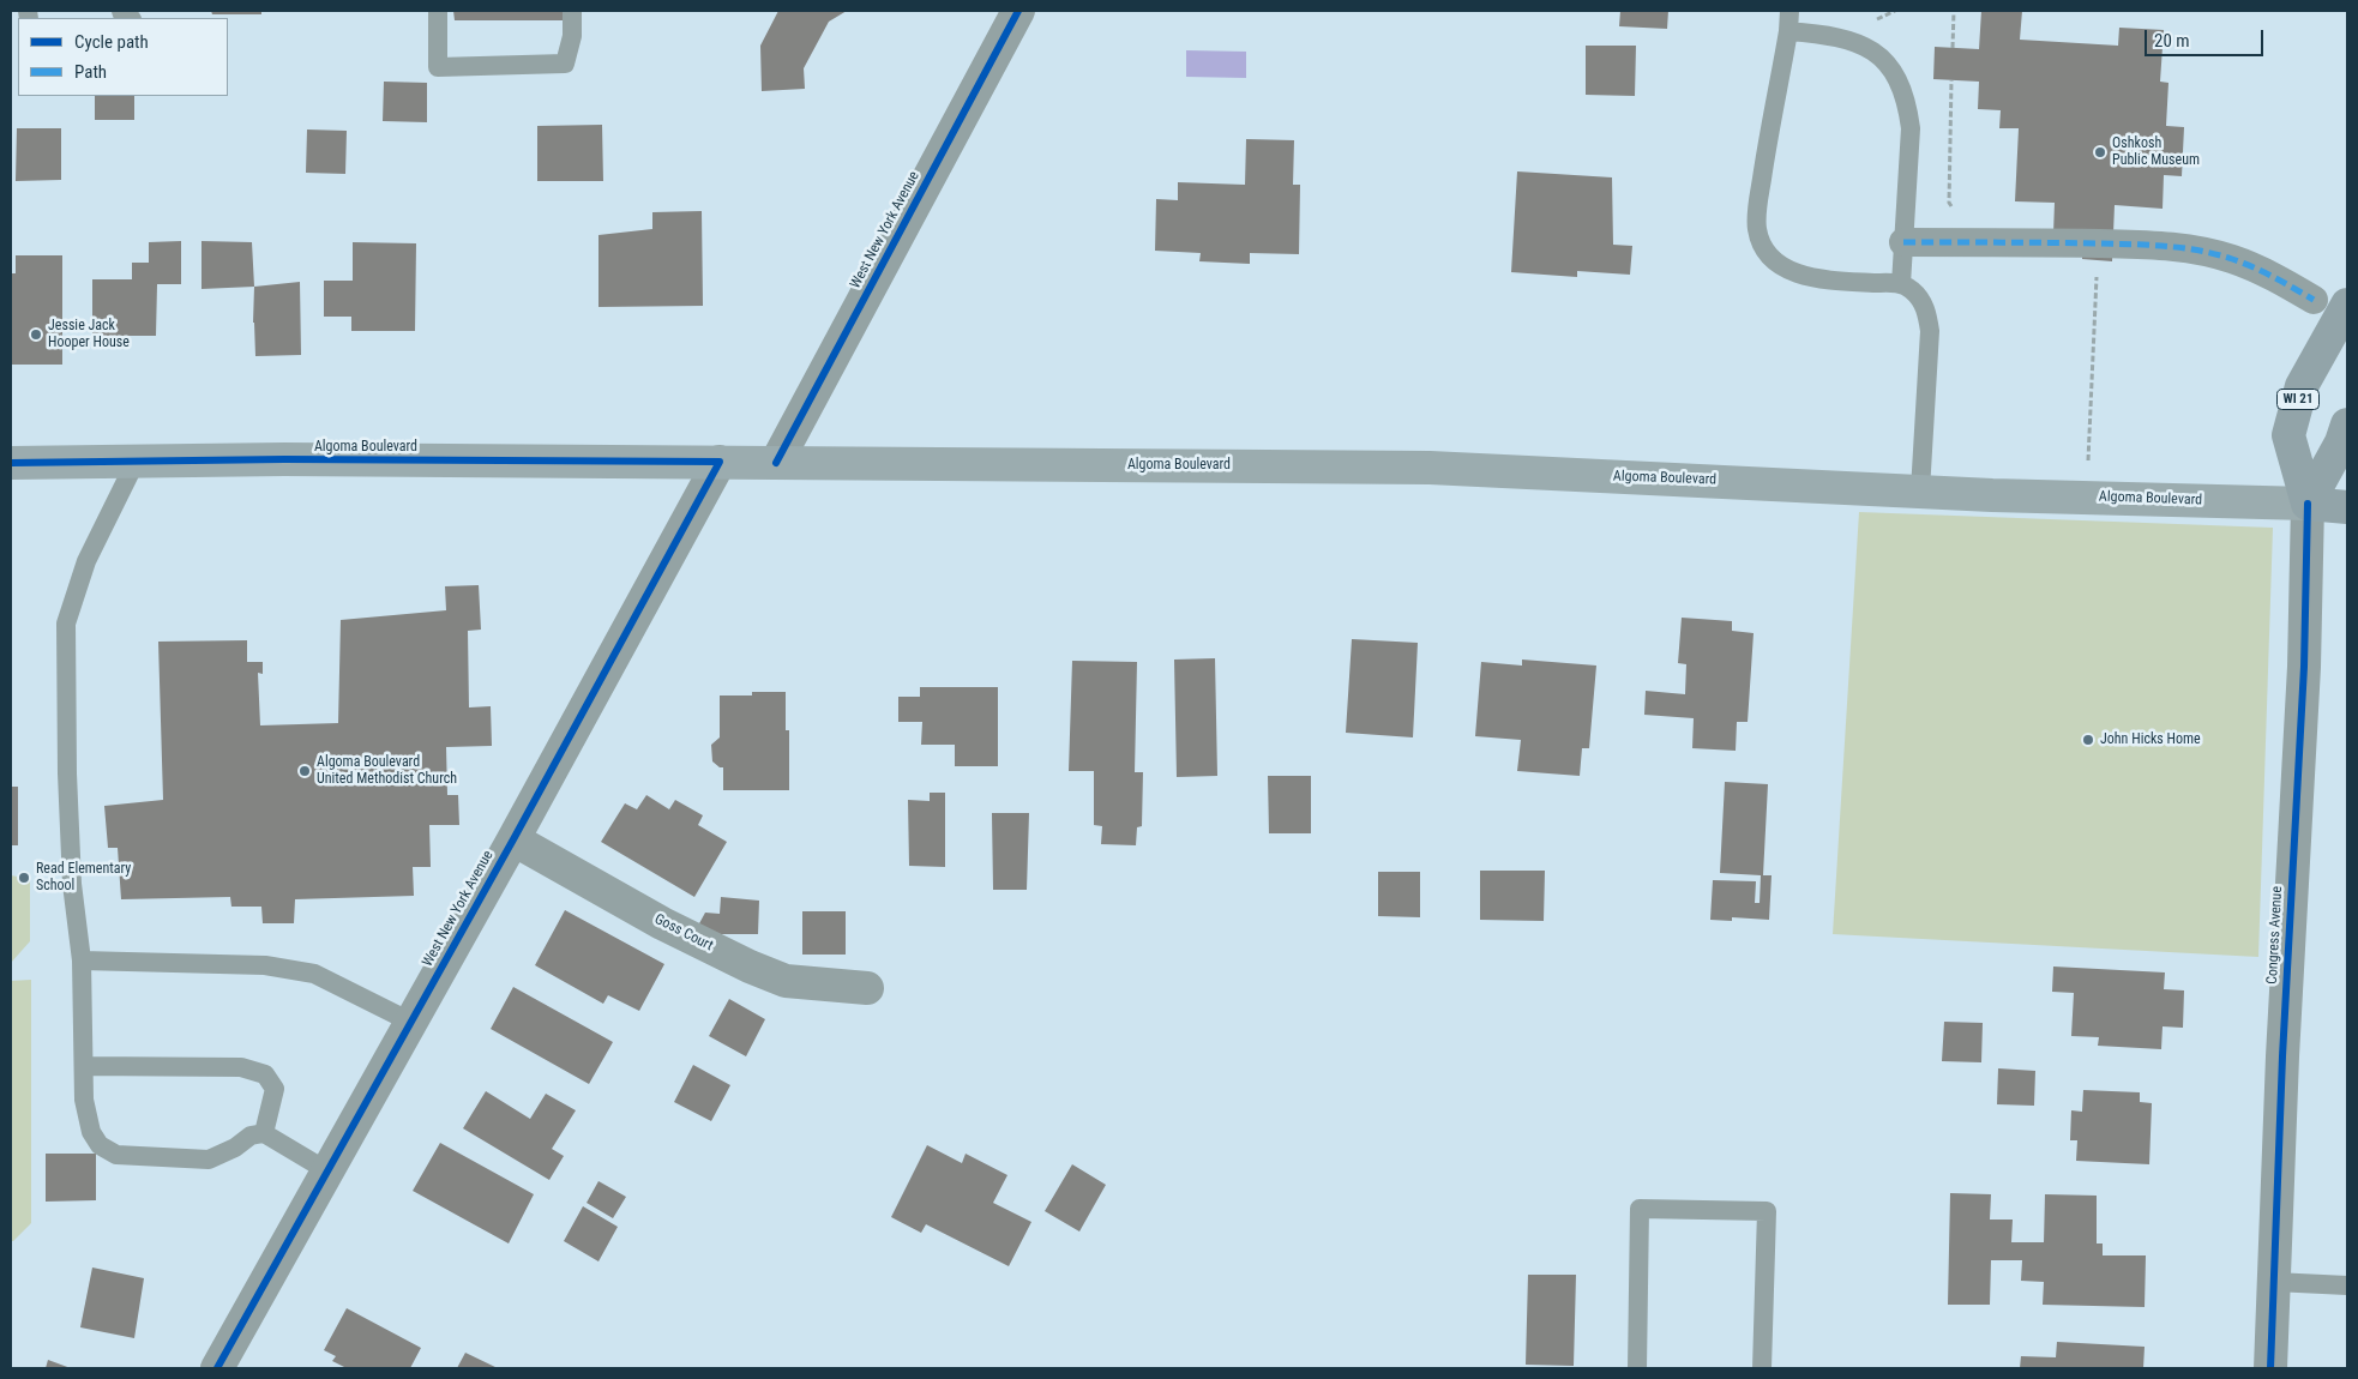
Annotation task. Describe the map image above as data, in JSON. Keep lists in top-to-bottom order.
{
  "streets": {
    "main road": ["WI 21", "Algoma Boulevard", "Congress Avenue"],
    "street": ["West New York Avenue", "Goss Court"]
  },
  "crossings": [
    ["West New York Avenue", "Algoma Boulevard"],
    ["West New York Avenue", "Goss Court"],
    ["Algoma Boulevard", "Congress Avenue"]
  ],
  "places": [
    "Oshkosh Public Museum",
    "Jessie Jack Hooper House",
    "John Hicks Home",
    "Algoma Boulevard United Methodist Church",
    "Read Elementary School"
  ],
  "legend": ["Cycle path", "Path"],
  "scale_bar": "20 m"
}
